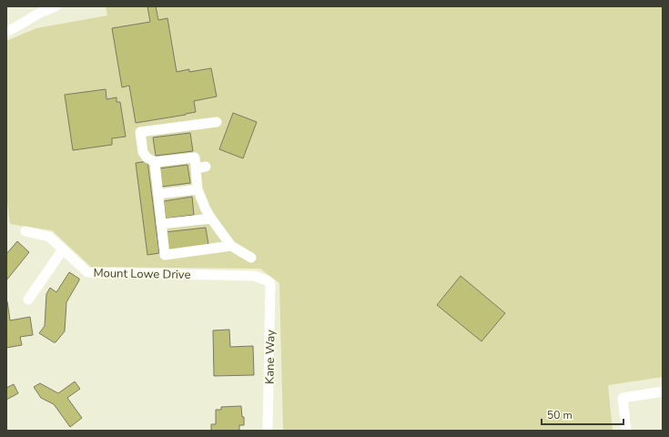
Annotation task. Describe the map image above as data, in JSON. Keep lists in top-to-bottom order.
{
  "streets": {
    "street": ["Mount Lowe Drive", "Kane Way"]
  },
  "crossings": [
    ["Mount Lowe Drive", "Kane Way"]
  ],
  "scale_bar": "50 m"
}
